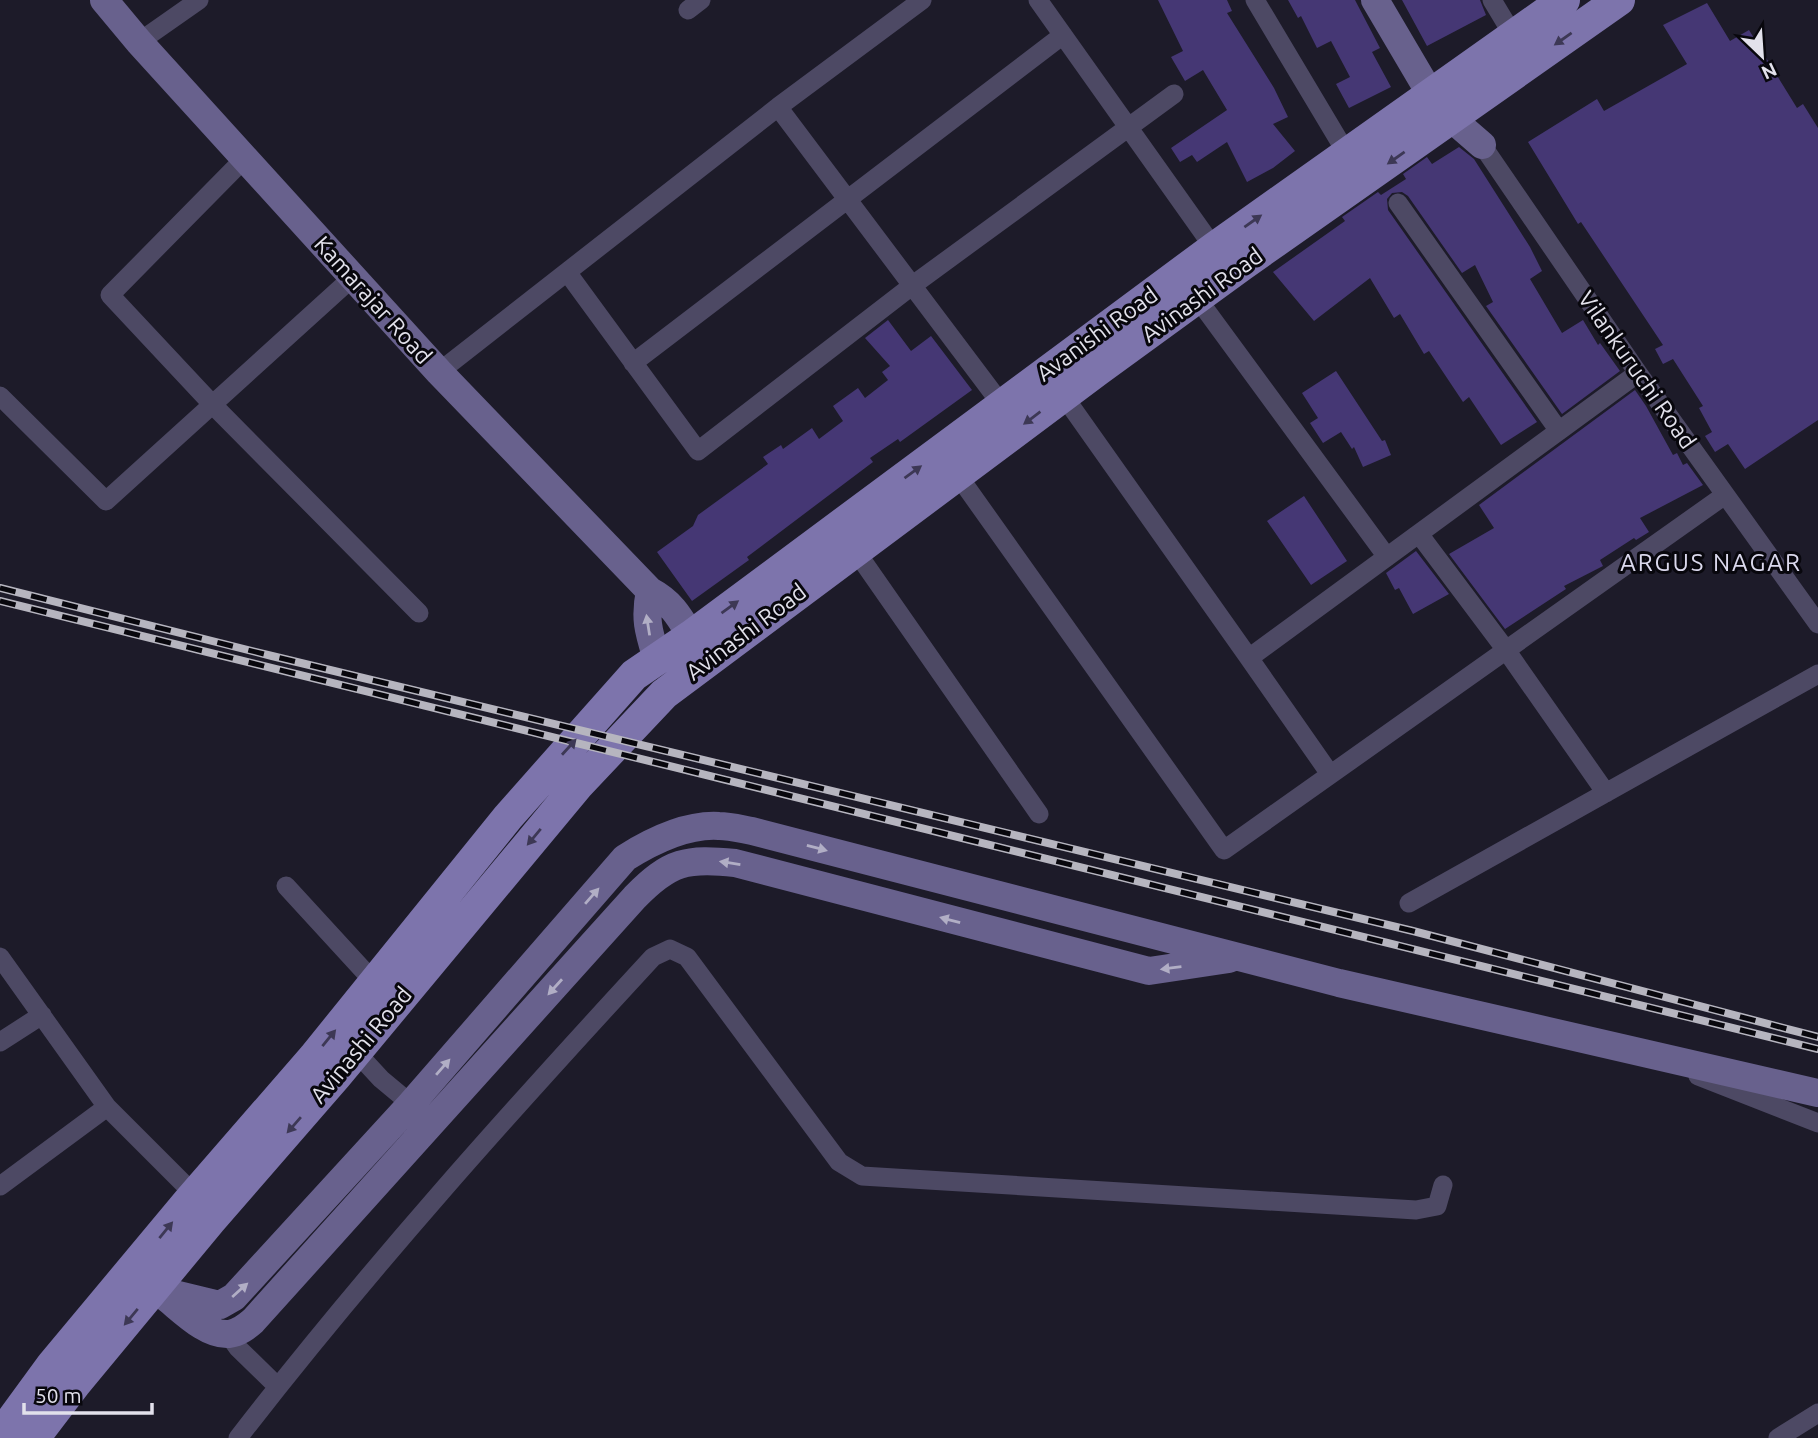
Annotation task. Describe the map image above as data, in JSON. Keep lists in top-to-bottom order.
{
  "streets": {
    "main road": [
      "Avinashi Road",
      "Kamarajar Road",
      "Avanishi Road",
      "Vilankuruchi Road"
    ]
  },
  "crossings": [
    ["Avinashi Road", "Avanishi Road"],
    ["Avinashi Road", "Vilankuruchi Road"],
    ["Kamarajar Road", "Avanishi Road"]
  ],
  "one_way": ["Avanishi Road"],
  "districts": ["ARGUS NAGAR"],
  "scale_bar": "50 m",
  "north": "bottom right"
}
